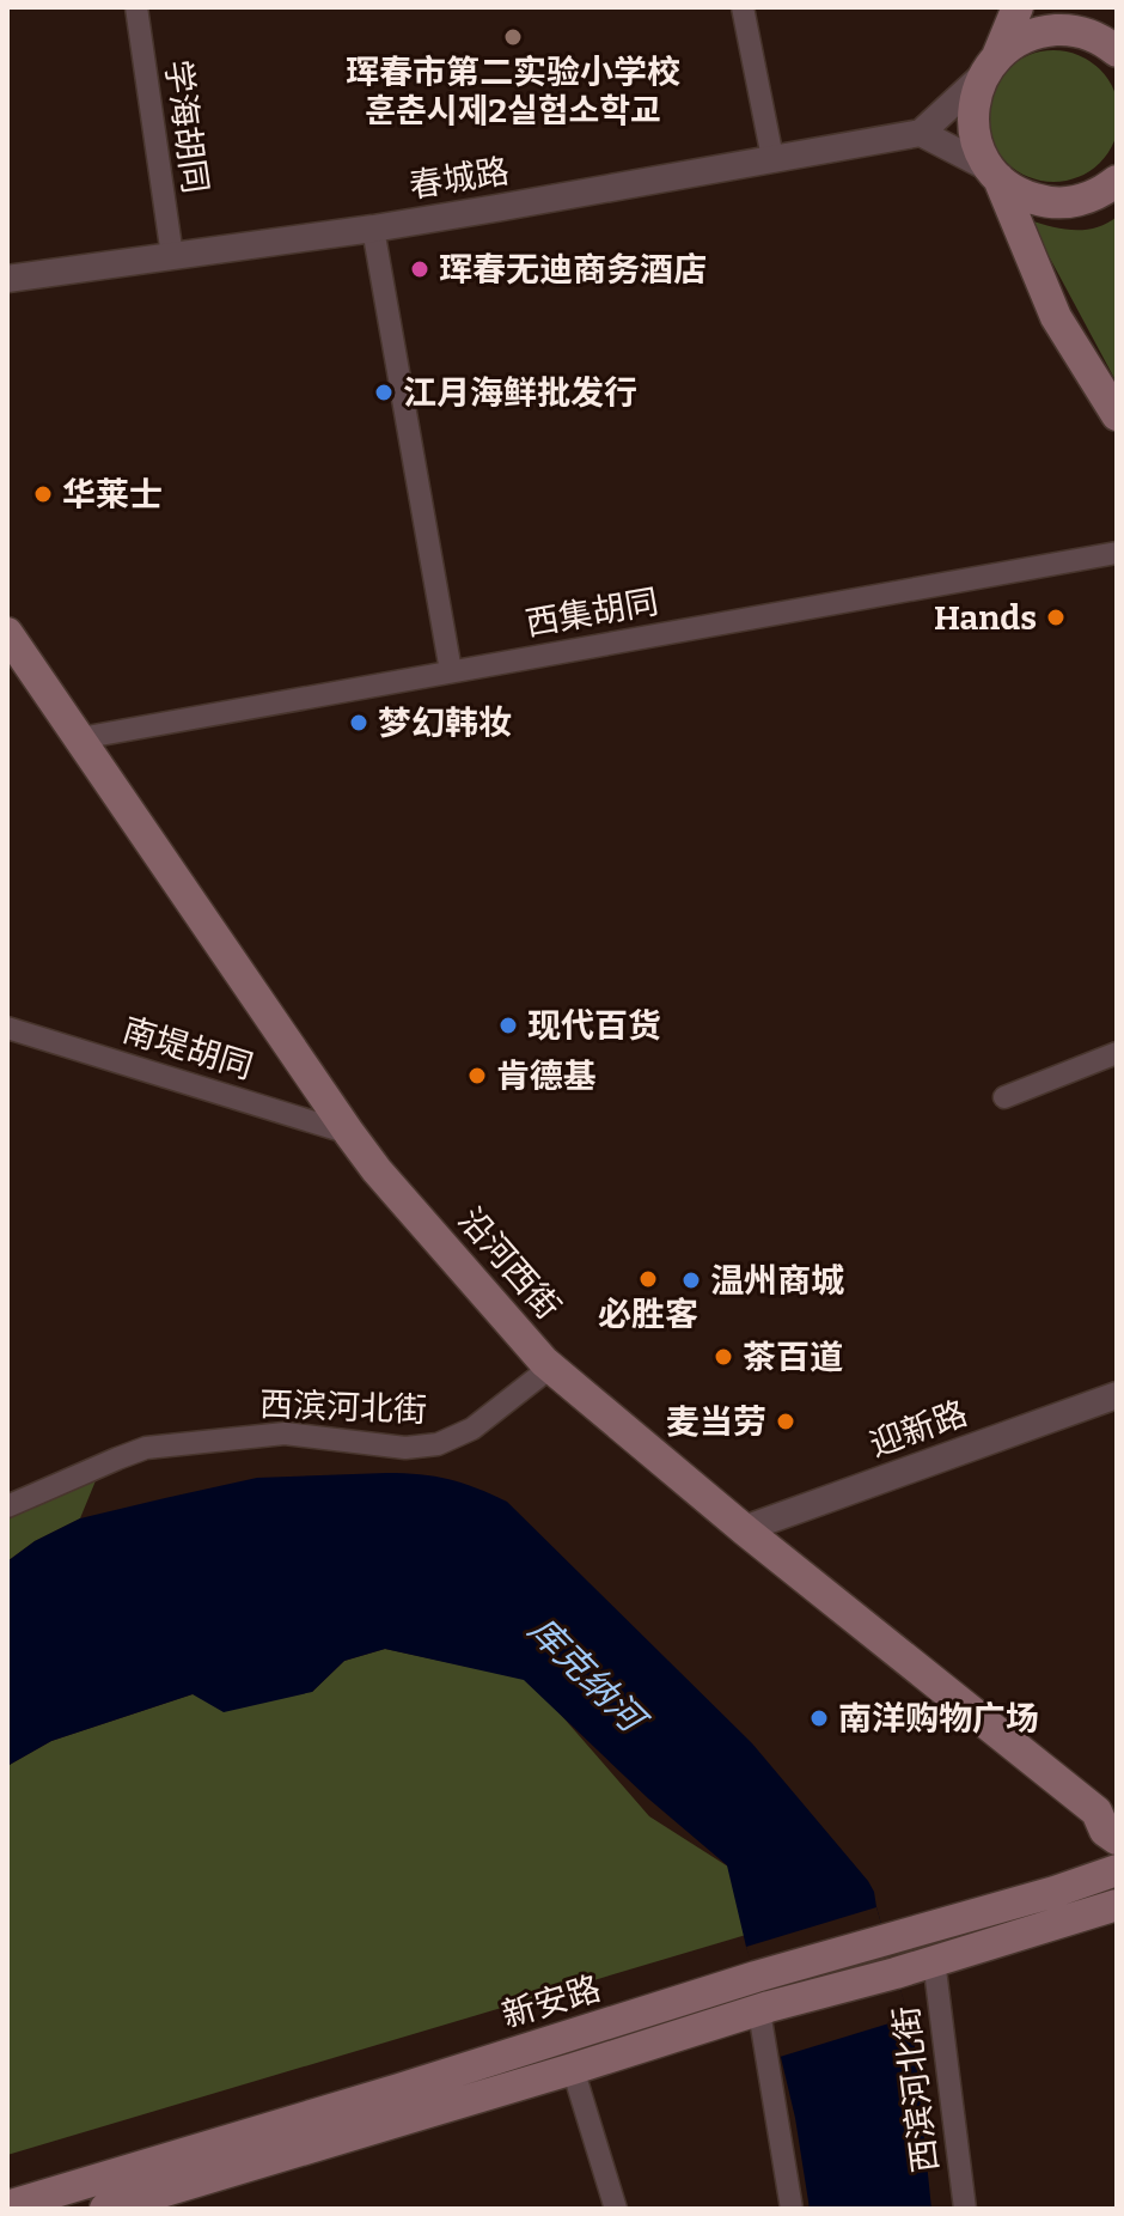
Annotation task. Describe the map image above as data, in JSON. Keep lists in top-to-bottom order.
{
  "streets": {
    "main road": ["沿河西街", "新安路"],
    "street": [
      "学海胡同",
      "春城路",
      "西集胡同",
      "南堤胡同",
      "西滨河北街",
      "迎新路"
    ]
  },
  "crossings": [
    ["学海胡同", "春城路"],
    ["西集胡同", "沿河西街"],
    ["南堤胡同", "沿河西街"],
    ["沿河西街", "西滨河北街"],
    ["沿河西街", "迎新路"],
    ["西滨河北街", "新安路"]
  ],
  "water": ["库克纳河"],
  "places": [
    "珲春市第二实验小学校 훈춘시제2실험소학교",
    "珲春无迪商务酒店",
    "江月海鲜批发行",
    "华莱士",
    "Hands",
    "梦幻韩妆",
    "现代百货",
    "肯德基",
    "必胜客",
    "温州商城",
    "茶百道",
    "麦当劳",
    "南洋购物广场"
  ]
}
